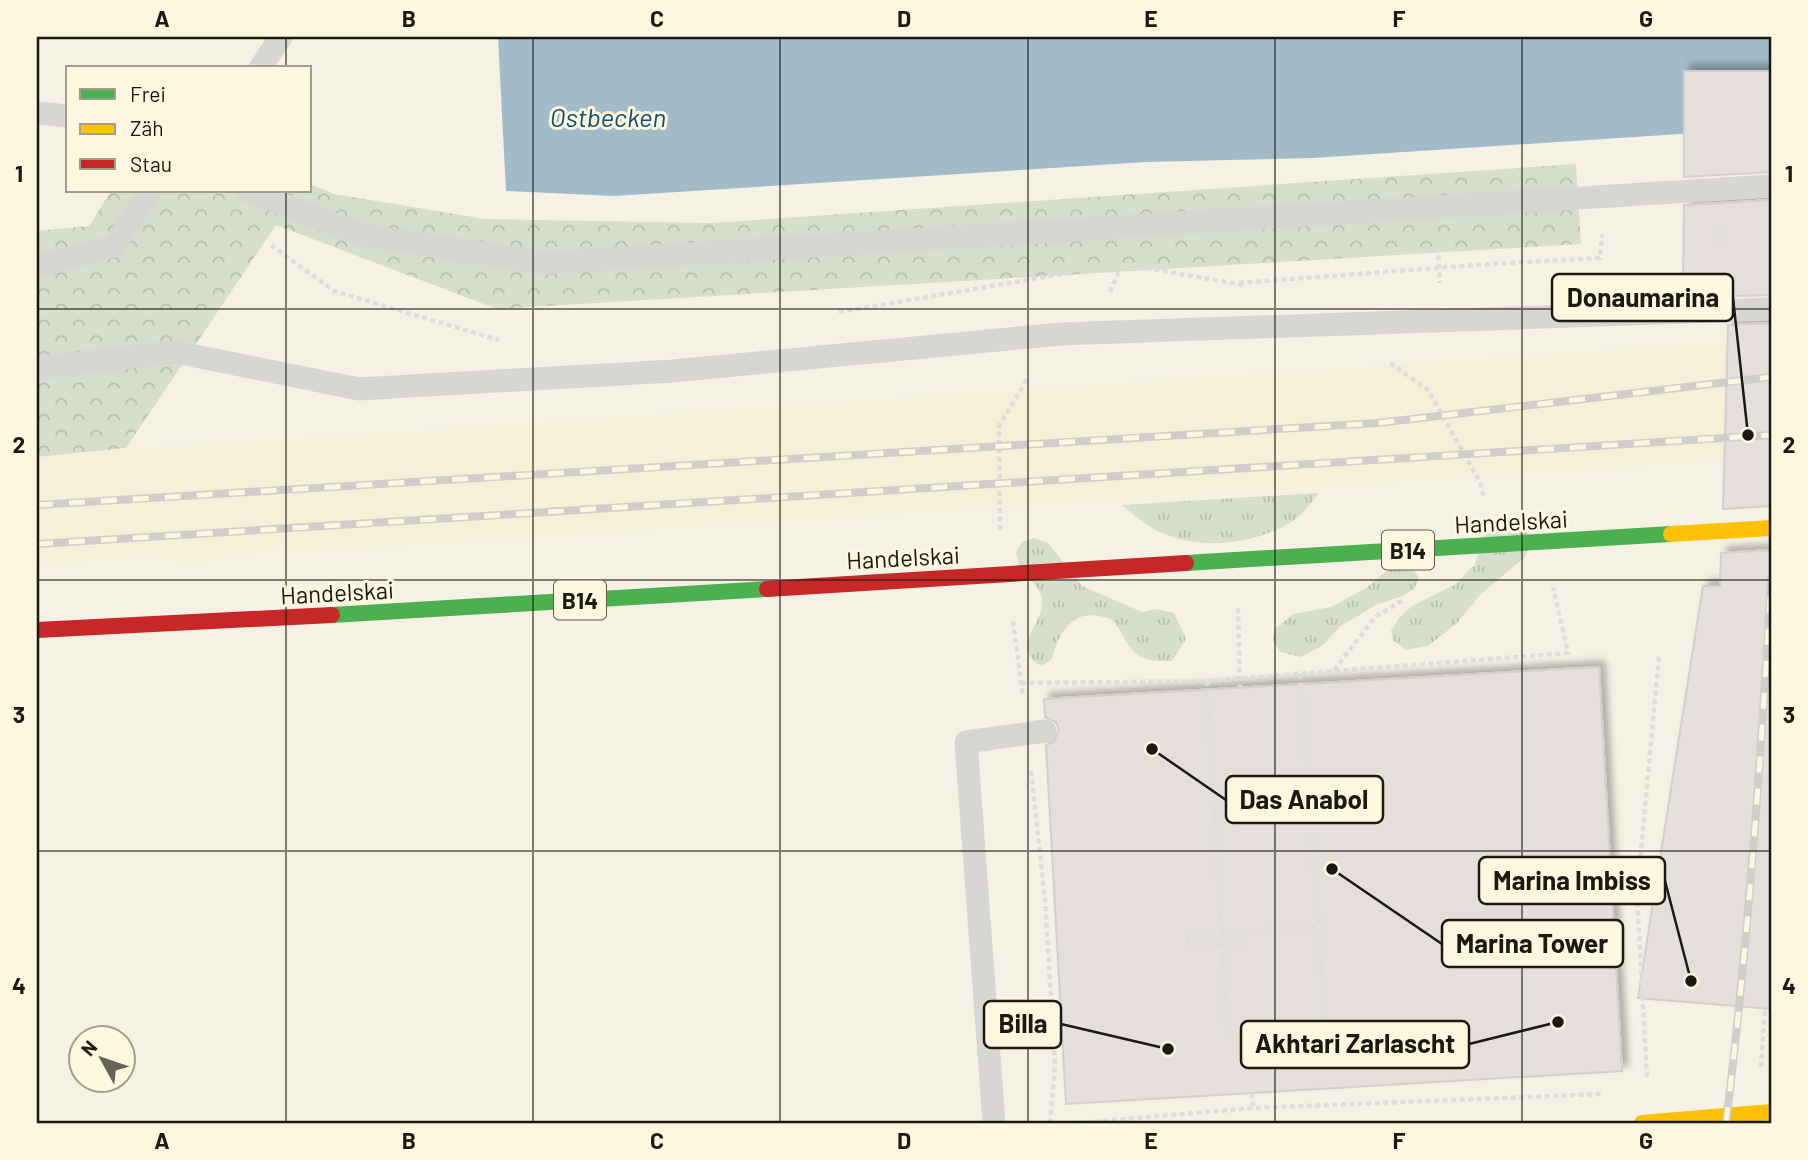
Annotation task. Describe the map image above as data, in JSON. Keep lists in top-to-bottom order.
{
  "streets": {
    "main road": ["Handelskai", "B14"]
  },
  "water": ["Ostbecken"],
  "places": [
    "Donaumarina",
    "Das Anabol",
    "Marina Tower",
    "Marina Imbiss",
    "Akhtari Zarlascht",
    "Billa"
  ],
  "legend": ["Frei", "Zäh", "Stau"],
  "north": "top left",
  "grid": {
    "columns": [
      "A",
      "B",
      "C",
      "D",
      "E",
      "F",
      "G"
    ],
    "rows": [
      "1",
      "2",
      "3",
      "4"
    ]
  }
}
